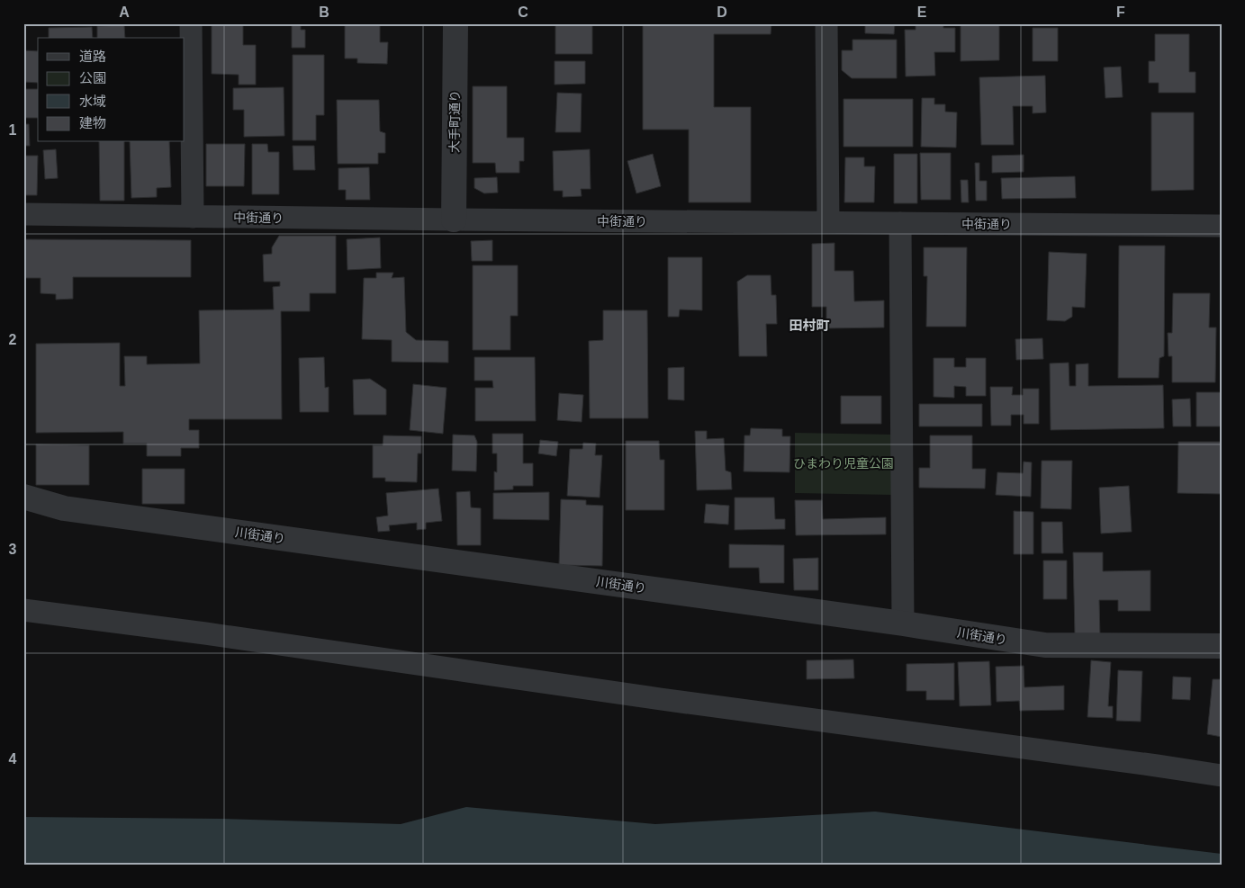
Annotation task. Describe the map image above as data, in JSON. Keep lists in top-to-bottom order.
{
  "streets": {
    "street": ["大手町通り", "中街通り", "川街通り"]
  },
  "crossings": [
    ["大手町通り", "中街通り"]
  ],
  "districts": ["田村町"],
  "parks": ["ひまわり児童公園"],
  "legend": [
    "道路",
    "公園",
    "水域",
    "建物"
  ],
  "grid": {
    "columns": [
      "A",
      "B",
      "C",
      "D",
      "E",
      "F"
    ],
    "rows": [
      "1",
      "2",
      "3",
      "4"
    ]
  }
}
